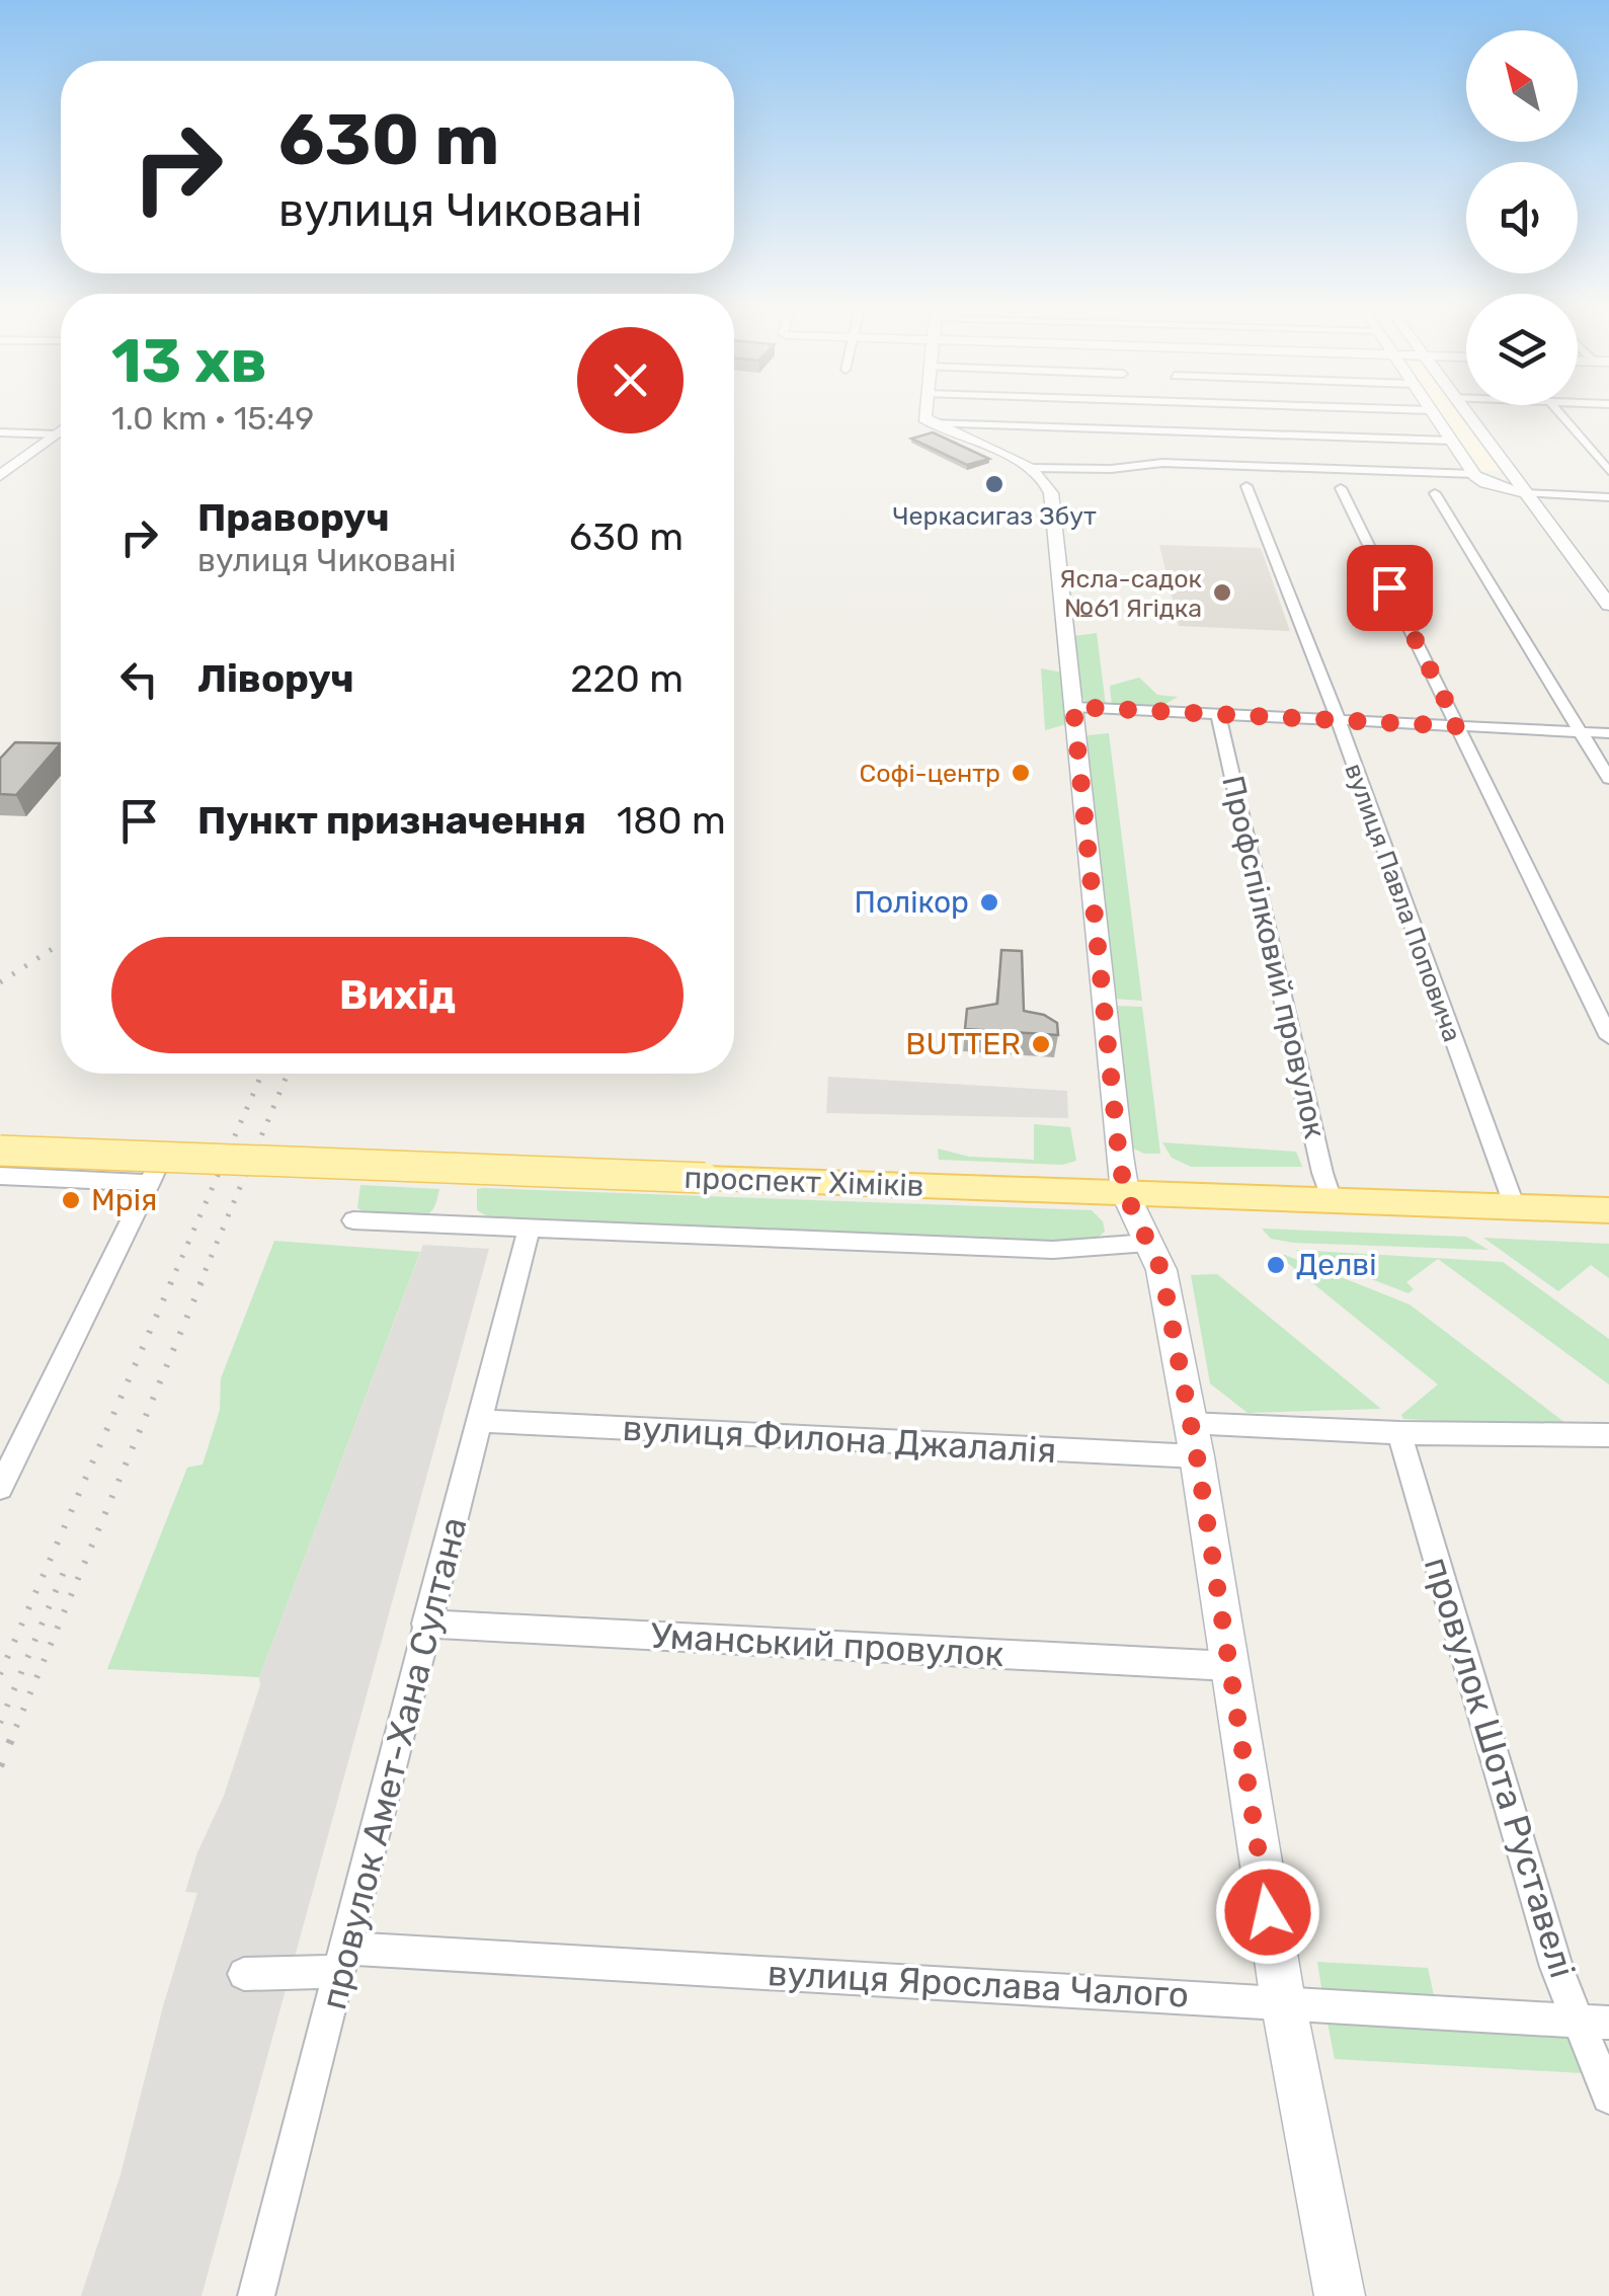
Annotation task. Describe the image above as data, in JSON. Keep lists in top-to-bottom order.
{
  "streets": {
    "main road": ["проспект Хіміків"],
    "street": [
      "вулиця Павла Поповича",
      "Профспілковий провулок",
      "вулиця Филона Джалалія",
      "Уманський провулок",
      "провулок Амет-Хана Султана",
      "провулок Шота Руставелі",
      "вулиця Ярослава Чалого"
    ]
  },
  "crossings": [
    ["вулиця Павла Поповича", "проспект Хіміків"],
    ["Профспілковий провулок", "проспект Хіміків"],
    ["проспект Хіміків", "провулок Амет-Хана Султана"],
    ["вулиця Филона Джалалія", "провулок Амет-Хана Султана"],
    ["вулиця Филона Джалалія", "провулок Шота Руставелі"],
    ["Уманський провулок", "провулок Амет-Хана Султана"],
    ["провулок Амет-Хана Султана", "вулиця Ярослава Чалого"],
    ["провулок Шота Руставелі", "вулиця Ярослава Чалого"]
  ],
  "places": [
    "Черкасигаз Збут",
    "Ясла-садок №61 Ягідка",
    "Софі-центр",
    "Полікор",
    "BUTTER",
    "Мрія",
    "Делві"
  ],
  "north": "top left",
  "page": {
    "turn": ["630 m", "вулиця Чиковані"],
    "heading": ["13 хв", "1.0 km · 15:49"],
    "list": [
      {
        "name": "Праворуч",
        "note": "вулиця Чиковані",
        "value": "630 m"
      },
      {
        "name": "Ліворуч",
        "value": "220 m"
      },
      {
        "name": "Пункт призначення",
        "value": "180 m"
      }
    ],
    "buttons": "Вихід"
  }
}
